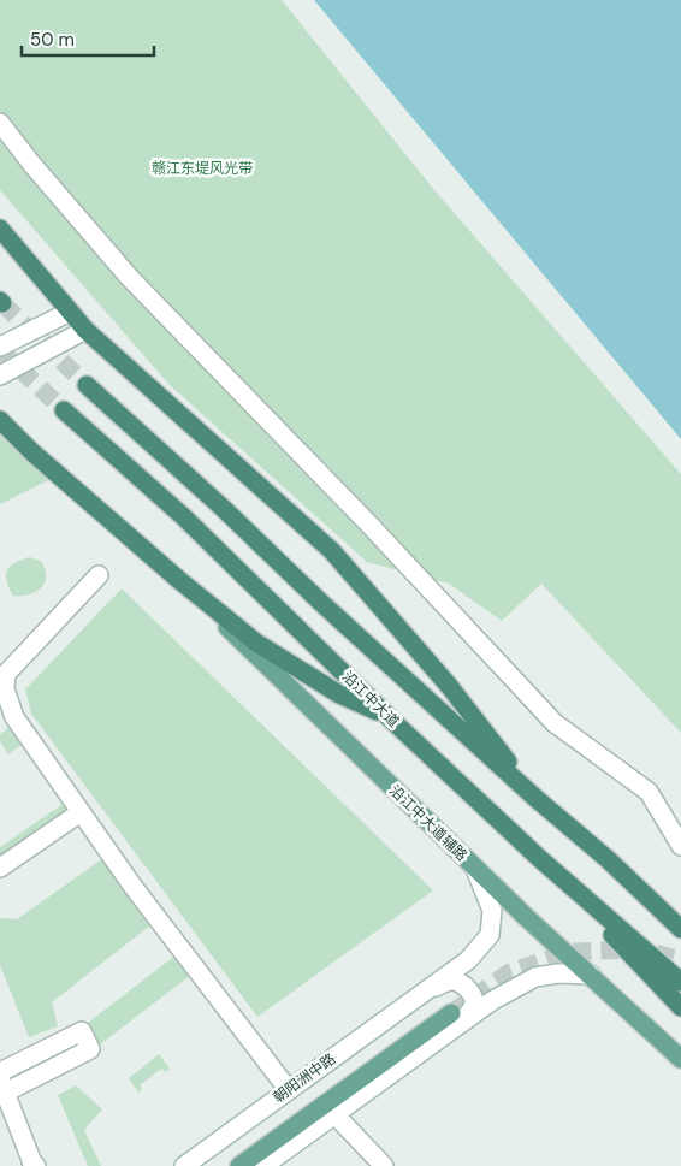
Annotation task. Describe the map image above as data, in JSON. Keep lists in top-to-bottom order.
{
  "streets": {
    "highway": ["沿江中大道"],
    "main road": ["沿江中大道辅路"],
    "street": ["朝阳洲中路"]
  },
  "crossings": [
    ["沿江中大道辅路", "朝阳洲中路"]
  ],
  "parks": ["赣江东堤风光带"],
  "scale_bar": "50 m"
}
